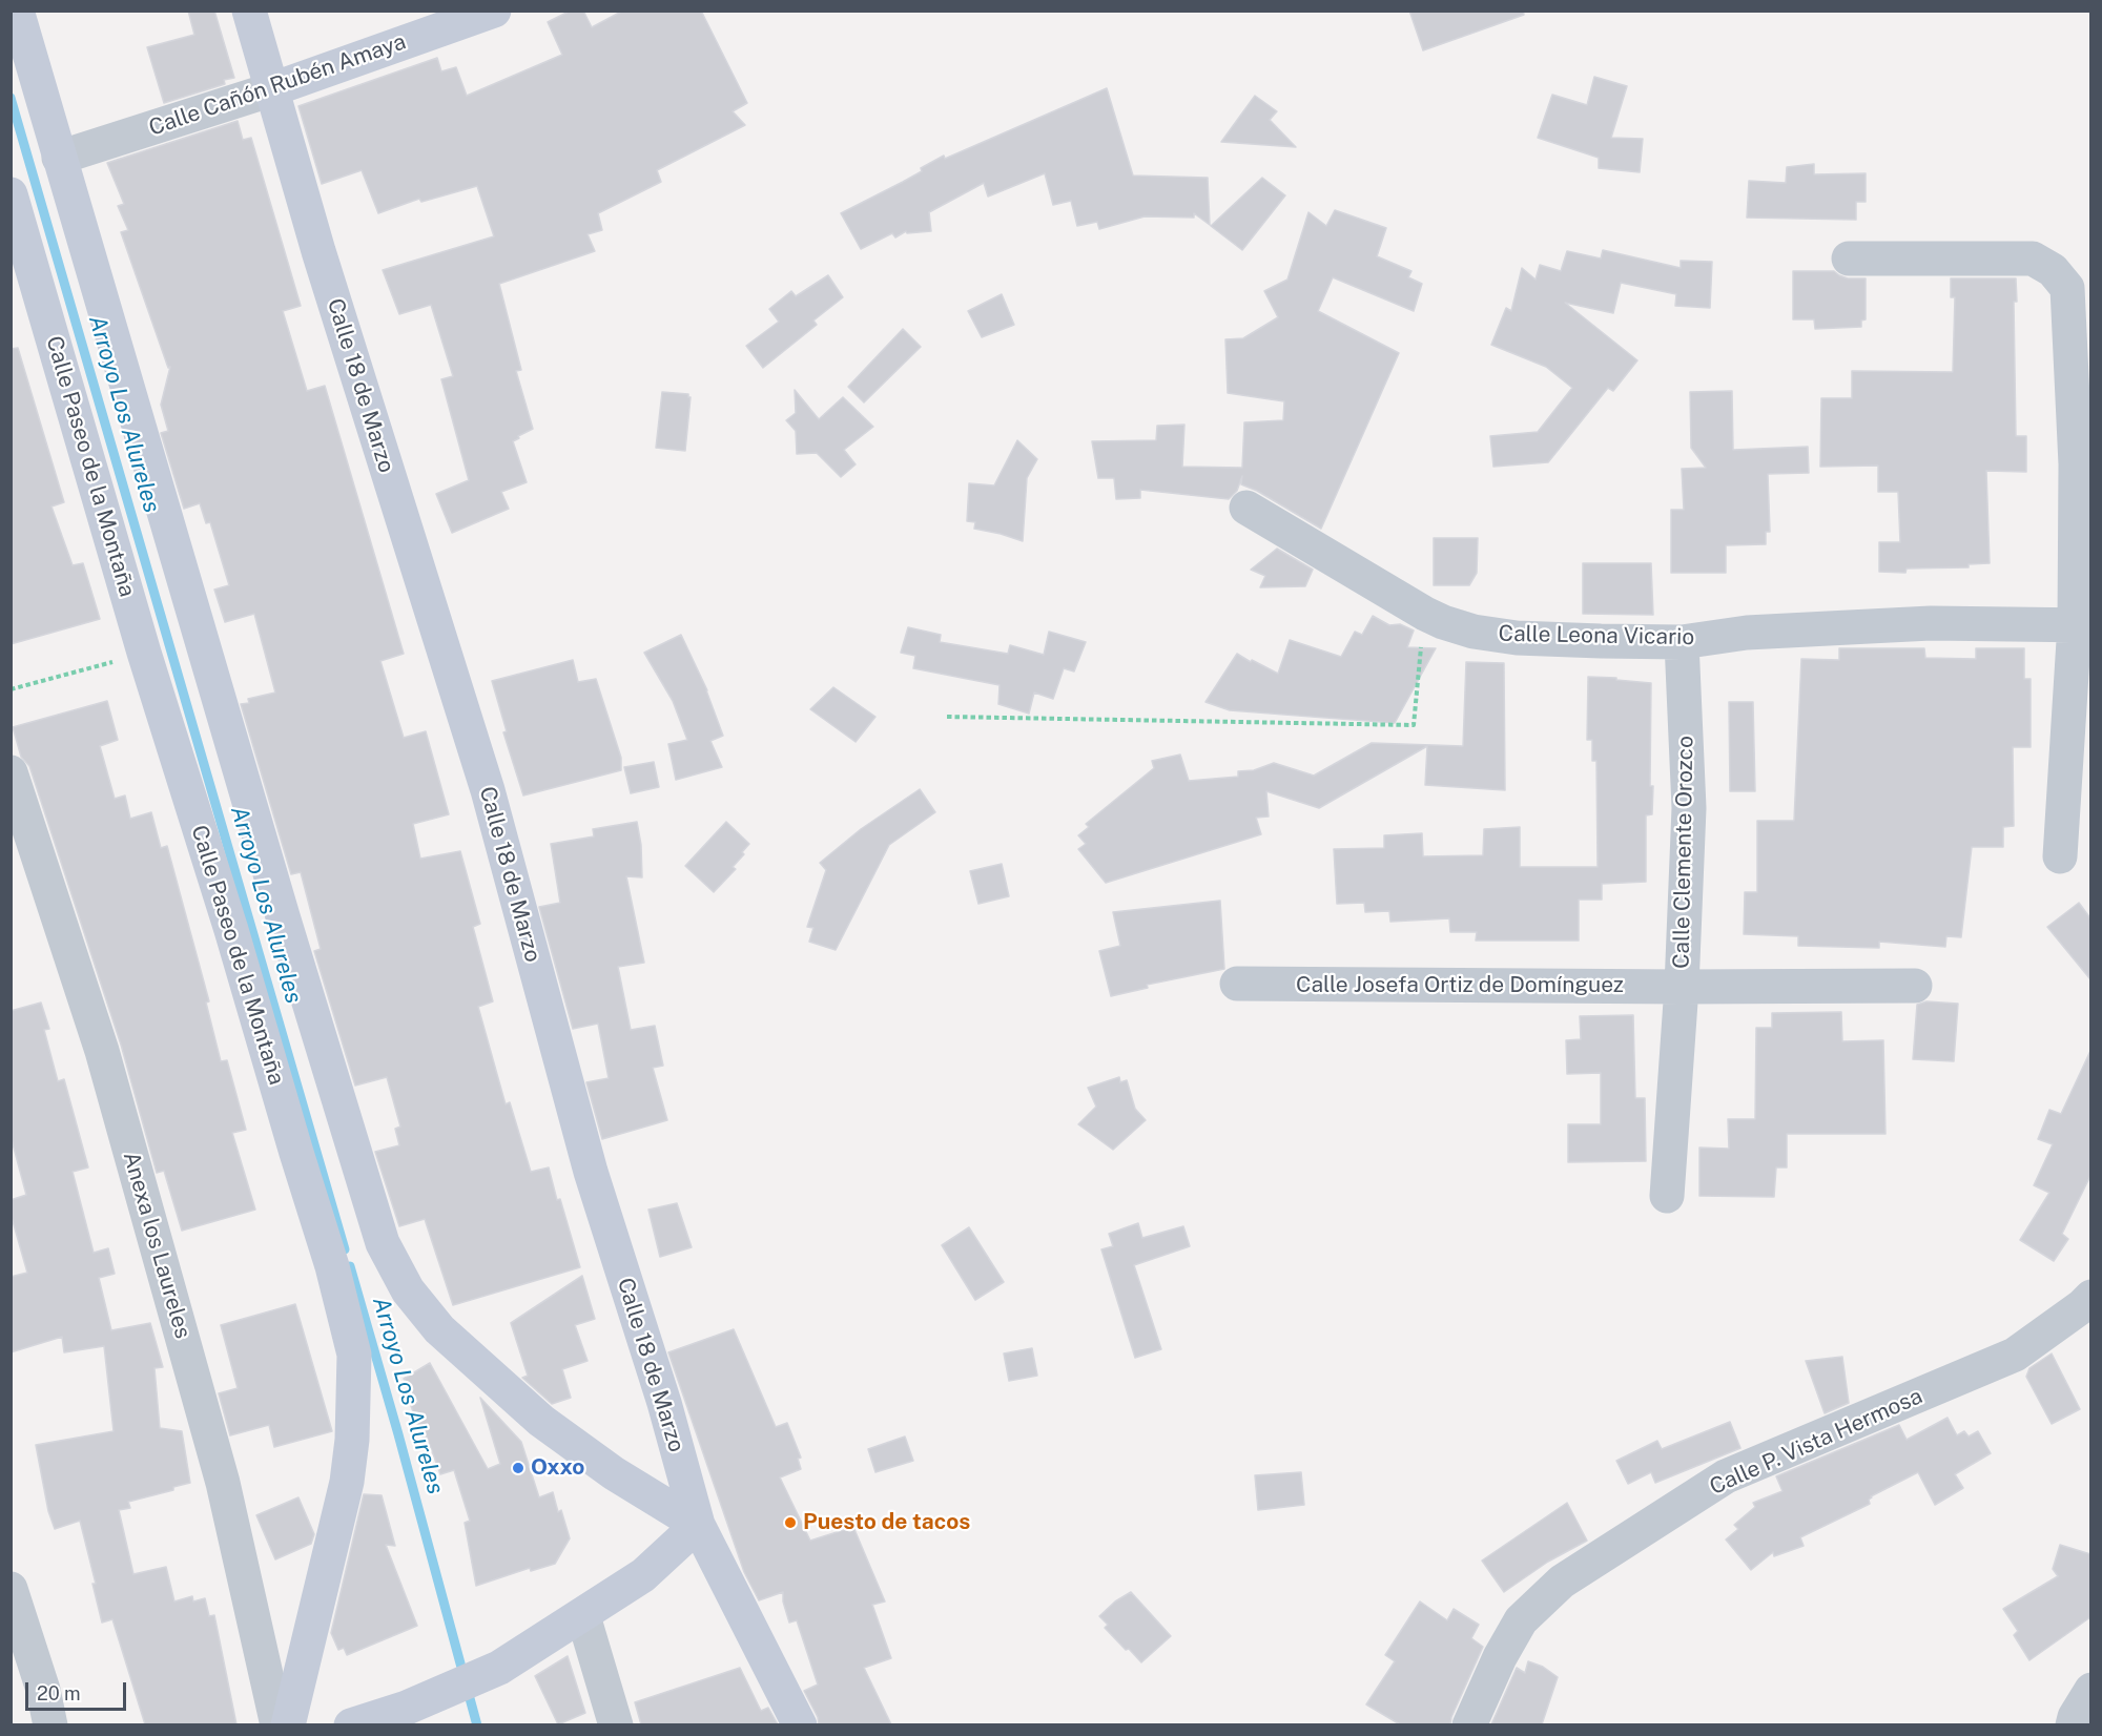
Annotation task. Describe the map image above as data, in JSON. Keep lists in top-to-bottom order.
{
  "streets": {
    "main road": ["Calle Cañón Rubén Amaya", "Calle 18 de Marzo", "Calle Paseo de la Montaña"],
    "street": [
      "Calle Leona Vicario",
      "Calle Clemente Orozco",
      "Calle Josefa Ortiz de Domínguez",
      "Anexa los Laureles",
      "Calle P. Vista Hermosa"
    ]
  },
  "crossings": [
    ["Calle Cañón Rubén Amaya", "Calle 18 de Marzo"],
    ["Calle Leona Vicario", "Calle Clemente Orozco"],
    ["Calle Clemente Orozco", "Calle Josefa Ortiz de Domínguez"]
  ],
  "water": ["Arroyo Los Alureles"],
  "places": ["Oxxo", "Puesto de tacos"],
  "scale_bar": "20 m"
}
